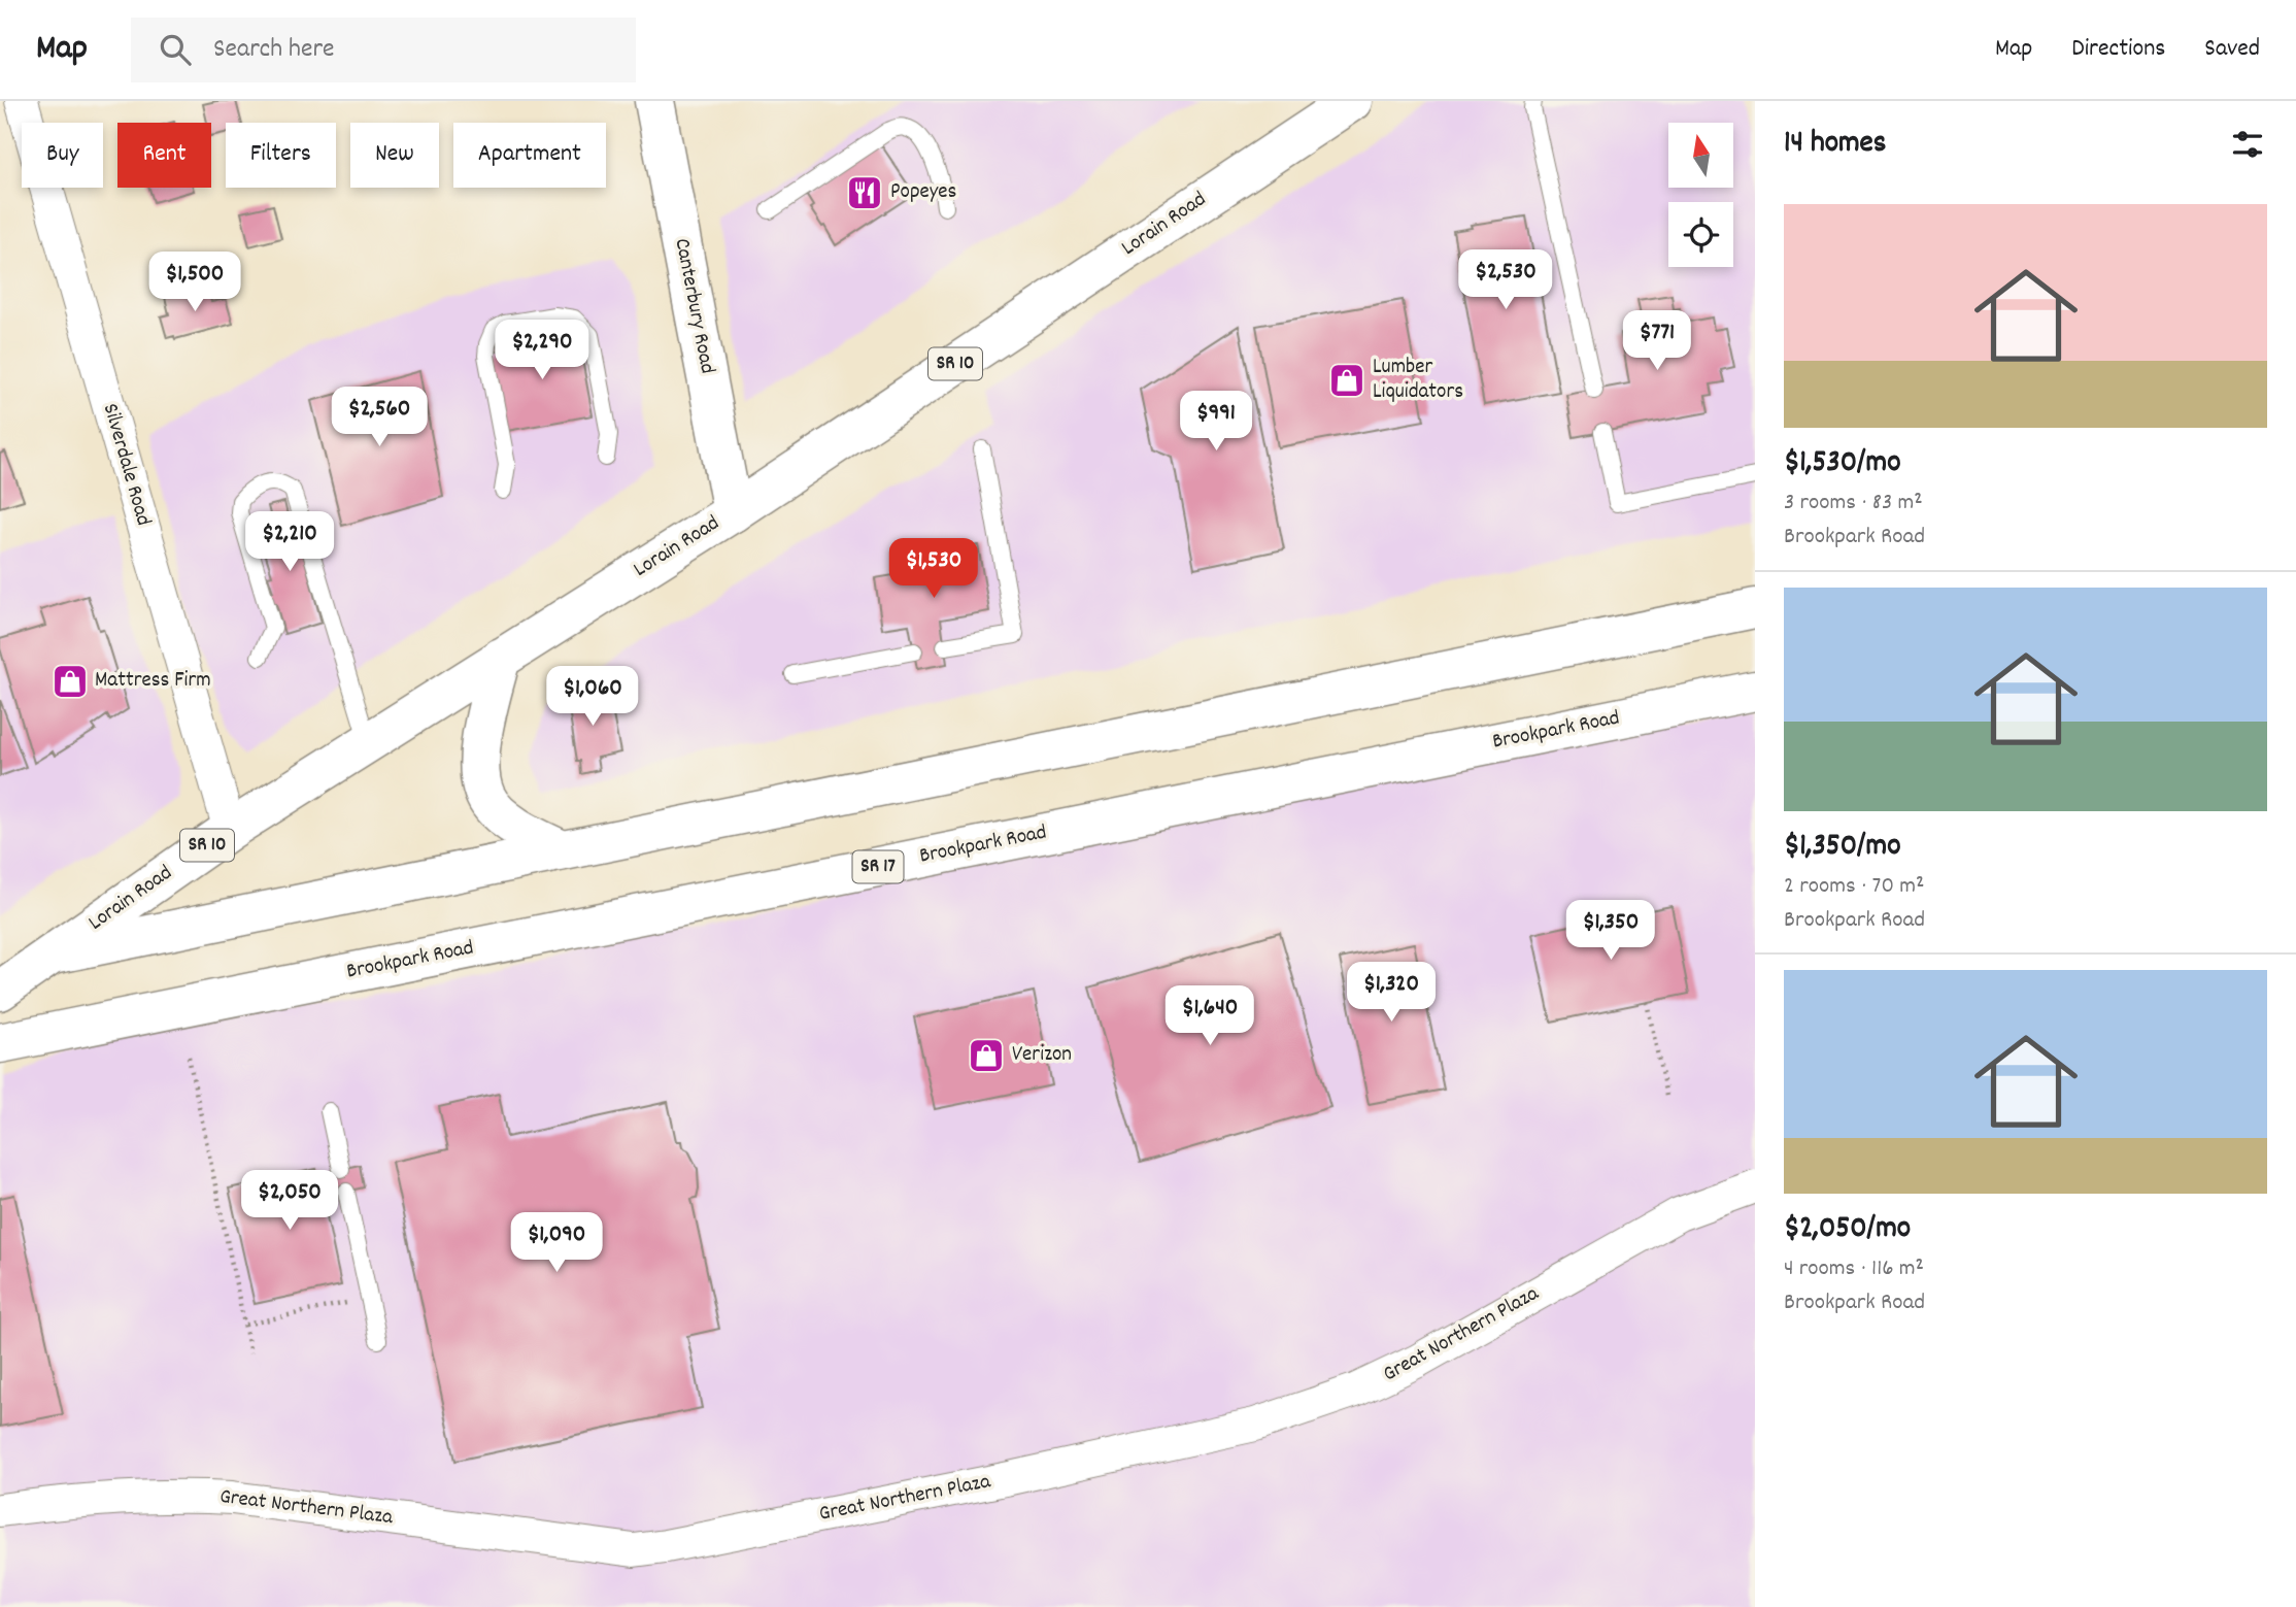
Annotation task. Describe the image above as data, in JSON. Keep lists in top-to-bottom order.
{
  "streets": {
    "main road": [
      "Lorain Road",
      "Canterbury Road",
      "SR 10",
      "Brookpark Road",
      "SR 17"
    ],
    "street": ["Silverdale Road", "Great Northern Plaza"]
  },
  "crossings": [
    ["Lorain Road", "Canterbury Road"],
    ["Lorain Road", "Silverdale Road"]
  ],
  "places": {
    "restaurant": ["Popeyes"],
    "shop": ["Lumber Liquidators", "Mattress Firm", "Verizon"]
  },
  "north": "top",
  "page": {
    "header": "Map",
    "search": "Search here",
    "nav": ["Map", "Directions", "Saved"],
    "heading": "14 homes",
    "chip": [
      "Buy",
      "Rent",
      "Filters",
      "New",
      "Apartment"
    ],
    "list": [
      {
        "name": "$1,530/mo",
        "note": "3 rooms · 83 m² · Brookpark Road"
      },
      {
        "name": "$1,350/mo",
        "note": "2 rooms · 70 m² · Brookpark Road"
      },
      {
        "name": "$2,050/mo",
        "note": "4 rooms · 116 m² · Brookpark Road"
      }
    ],
    "price": [
      "$2,530",
      "$1,500",
      "$771",
      "$2,290",
      "$2,560",
      "$991",
      "$2,210",
      "$1,530",
      "$1,060",
      "$1,350",
      "$1,320",
      "$1,640",
      "$2,050",
      "$1,090"
    ]
  }
}
